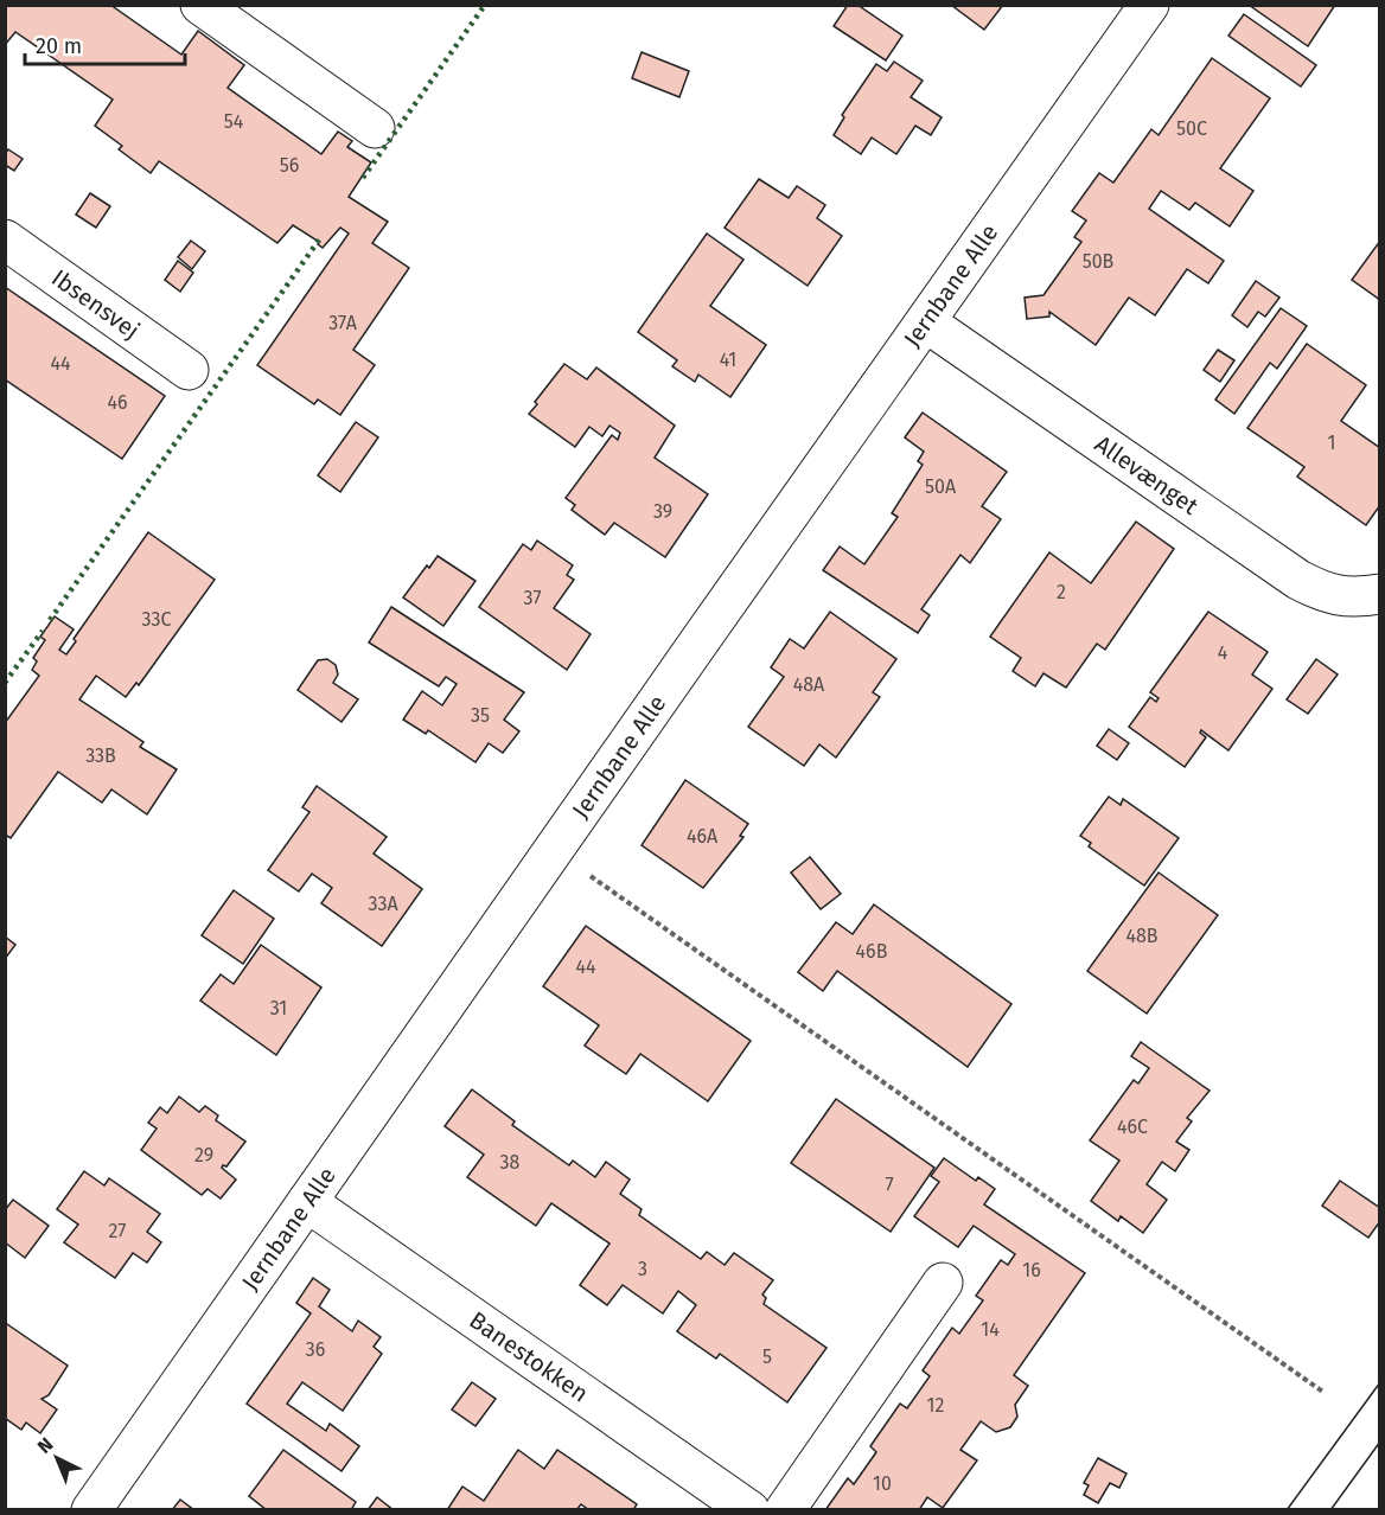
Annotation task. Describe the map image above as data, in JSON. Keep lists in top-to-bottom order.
{
  "streets": {
    "street": [
      "Jernbane Alle",
      "Ibsensvej",
      "Allevænget",
      "Banestokken"
    ]
  },
  "crossings": [
    ["Jernbane Alle", "Allevænget"],
    ["Jernbane Alle", "Banestokken"]
  ],
  "house_numbers": [
    "54",
    "50C",
    "56",
    "50B",
    "37A",
    "41",
    "44",
    "46",
    "1",
    "50A",
    "39",
    "2",
    "37",
    "33C",
    "4",
    "48A",
    "35",
    "33B",
    "46A",
    "33A",
    "48B",
    "46B",
    "44",
    "31",
    "46C",
    "29",
    "38",
    "7",
    "27",
    "3",
    "16",
    "14",
    "36",
    "5",
    "12",
    "10"
  ],
  "scale_bar": "20 m",
  "north": "top left"
}
